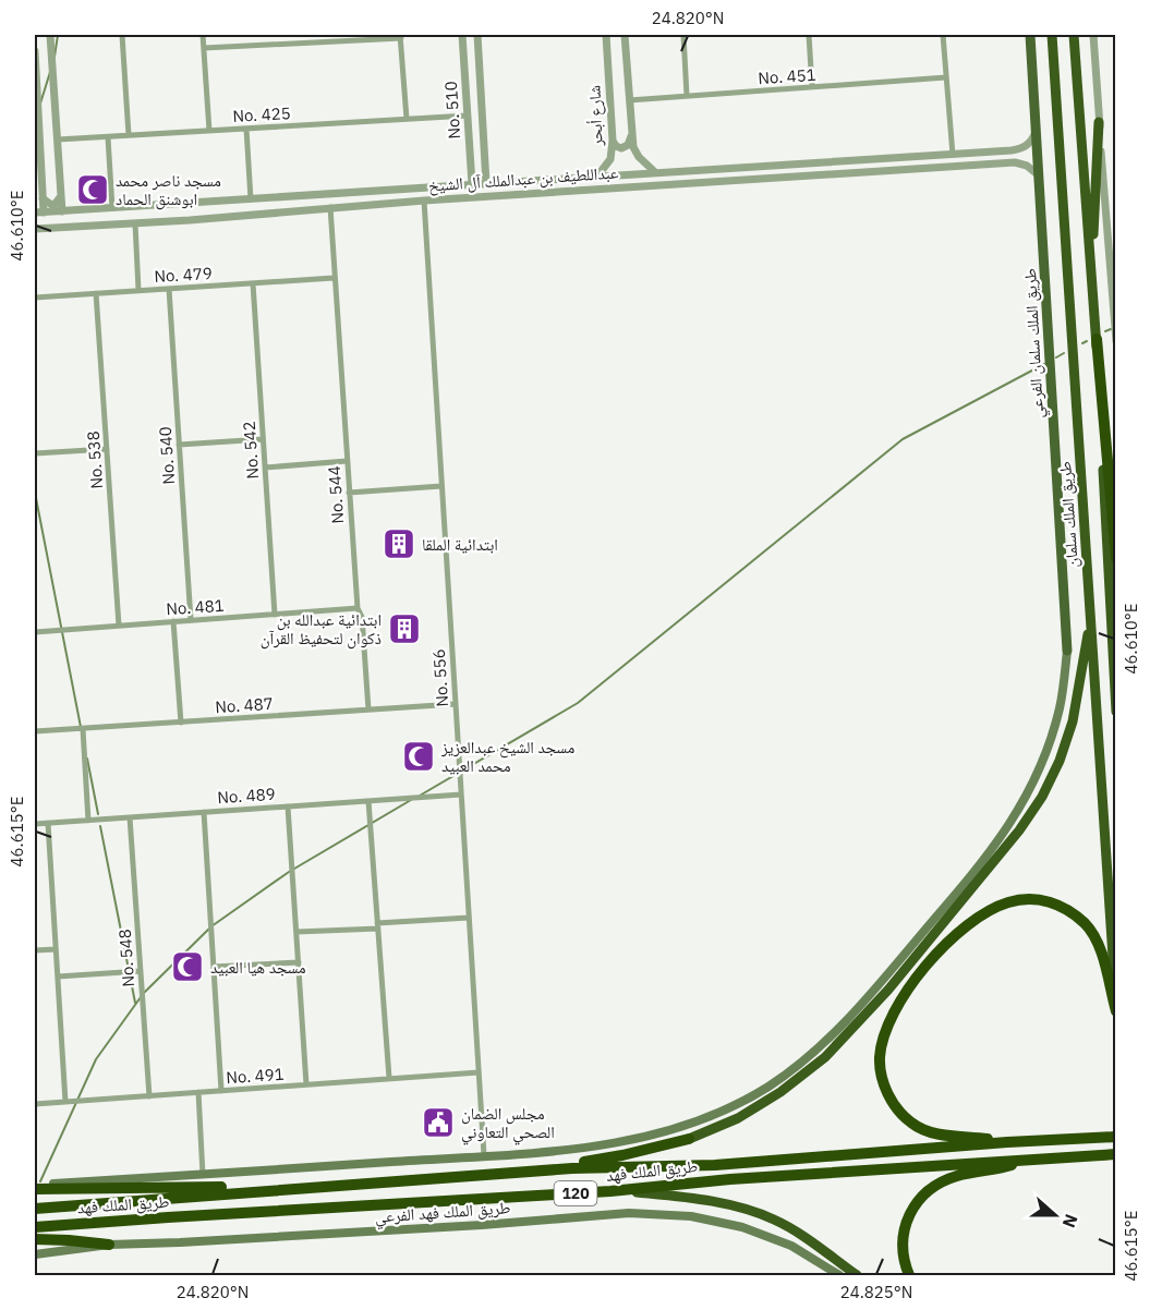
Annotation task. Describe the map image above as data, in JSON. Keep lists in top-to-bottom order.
{
  "streets": {
    "highway": ["طريق الملك سلمان", "طريق الملك فهد", "120"],
    "main road": ["طريق الملك سلمان الفرعي", "طريق الملك فهد الفرعي"],
    "street": [
      "No. 451",
      "No. 510",
      "No. 425",
      "شارع أبحر",
      "عبداللطيف بن عبدالملك آل الشيخ",
      "No. 479",
      "No. 542",
      "No. 540",
      "No. 538",
      "No. 544",
      "No. 481",
      "No. 556",
      "No. 487",
      "No. 489",
      "No. 548",
      "No. 491"
    ]
  },
  "crossings": [
    ["No. 451", "شارع أبحر"],
    ["No. 510", "No. 425"],
    ["No. 510", "عبداللطيف بن عبدالملك آل الشيخ"],
    ["شارع أبحر", "عبداللطيف بن عبدالملك آل الشيخ"],
    ["عبداللطيف بن عبدالملك آل الشيخ", "No. 544"],
    ["عبداللطيف بن عبدالملك آل الشيخ", "No. 556"],
    ["No. 479", "No. 542"],
    ["No. 479", "No. 540"],
    ["No. 479", "No. 538"],
    ["No. 479", "No. 544"],
    ["No. 542", "No. 481"],
    ["No. 540", "No. 481"],
    ["No. 538", "No. 481"],
    ["No. 544", "No. 481"],
    ["No. 544", "No. 487"],
    ["No. 556", "No. 487"],
    ["No. 556", "No. 489"],
    ["No. 556", "No. 491"],
    ["No. 489", "No. 548"],
    ["No. 548", "No. 491"]
  ],
  "places": {
    "mosque": ["مسجد ناصر محمد ابوشنق الحماد", "مسجد الشيخ عبدالعزيز محمد العبيد", "مسجد هيا العبيد"],
    "building": ["ابتدائية الملقا", "ابتدائية عبدالله بن ذكوان لتحفيظ القرآن"],
    "public building": ["مجلس الضمان الصحي التعاوني"]
  },
  "north": "right",
  "coordinates": [
    "24.820°N",
    "46.610°E",
    "46.615°E",
    "24.825°N"
  ]
}
